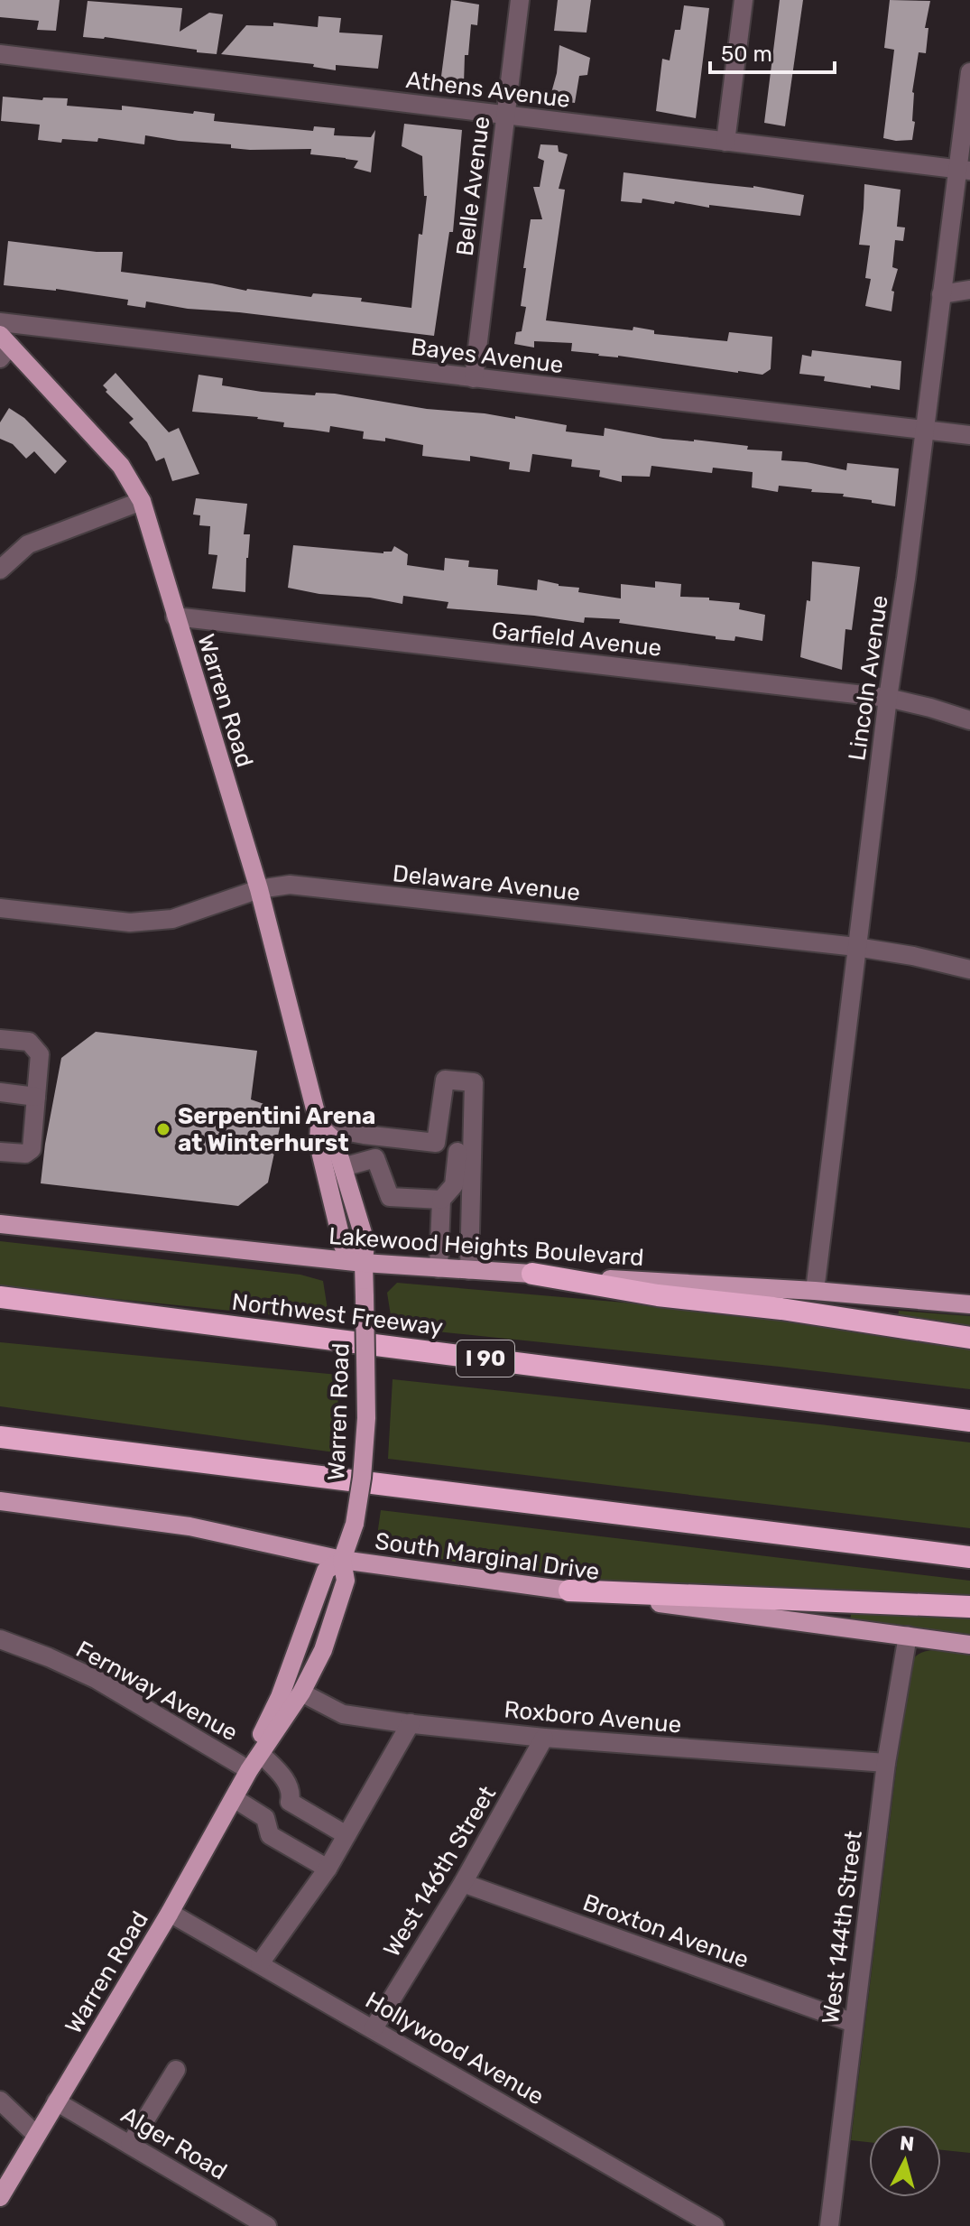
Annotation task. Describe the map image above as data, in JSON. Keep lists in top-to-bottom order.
{
  "streets": {
    "highway": ["Northwest Freeway", "I 90"],
    "main road": ["Warren Road", "Lakewood Heights Boulevard", "South Marginal Drive"],
    "street": [
      "Athens Avenue",
      "Belle Avenue",
      "Bayes Avenue",
      "Garfield Avenue",
      "Lincoln Avenue",
      "Delaware Avenue",
      "Fernway Avenue",
      "Roxboro Avenue",
      "West 146th Street",
      "West 144th Street",
      "Broxton Avenue",
      "Hollywood Avenue",
      "Alger Road"
    ]
  },
  "crossings": [
    ["Athens Avenue", "Belle Avenue"],
    ["Athens Avenue", "Lincoln Avenue"],
    ["Belle Avenue", "Bayes Avenue"],
    ["Bayes Avenue", "Lincoln Avenue"],
    ["Garfield Avenue", "Lincoln Avenue"],
    ["Garfield Avenue", "Warren Road"],
    ["Lincoln Avenue", "Delaware Avenue"],
    ["Lincoln Avenue", "Lakewood Heights Boulevard"],
    ["Warren Road", "Delaware Avenue"],
    ["Warren Road", "Lakewood Heights Boulevard"],
    ["Warren Road", "South Marginal Drive"],
    ["Warren Road", "Fernway Avenue"],
    ["Warren Road", "Roxboro Avenue"],
    ["Warren Road", "Hollywood Avenue"],
    ["Warren Road", "Alger Road"],
    ["South Marginal Drive", "West 144th Street"],
    ["Roxboro Avenue", "West 146th Street"],
    ["Roxboro Avenue", "West 144th Street"],
    ["West 146th Street", "Broxton Avenue"],
    ["West 146th Street", "Hollywood Avenue"],
    ["West 144th Street", "Broxton Avenue"]
  ],
  "places": ["Serpentini Arena at Winterhurst"],
  "scale_bar": "50 m",
  "north": "top"
}
